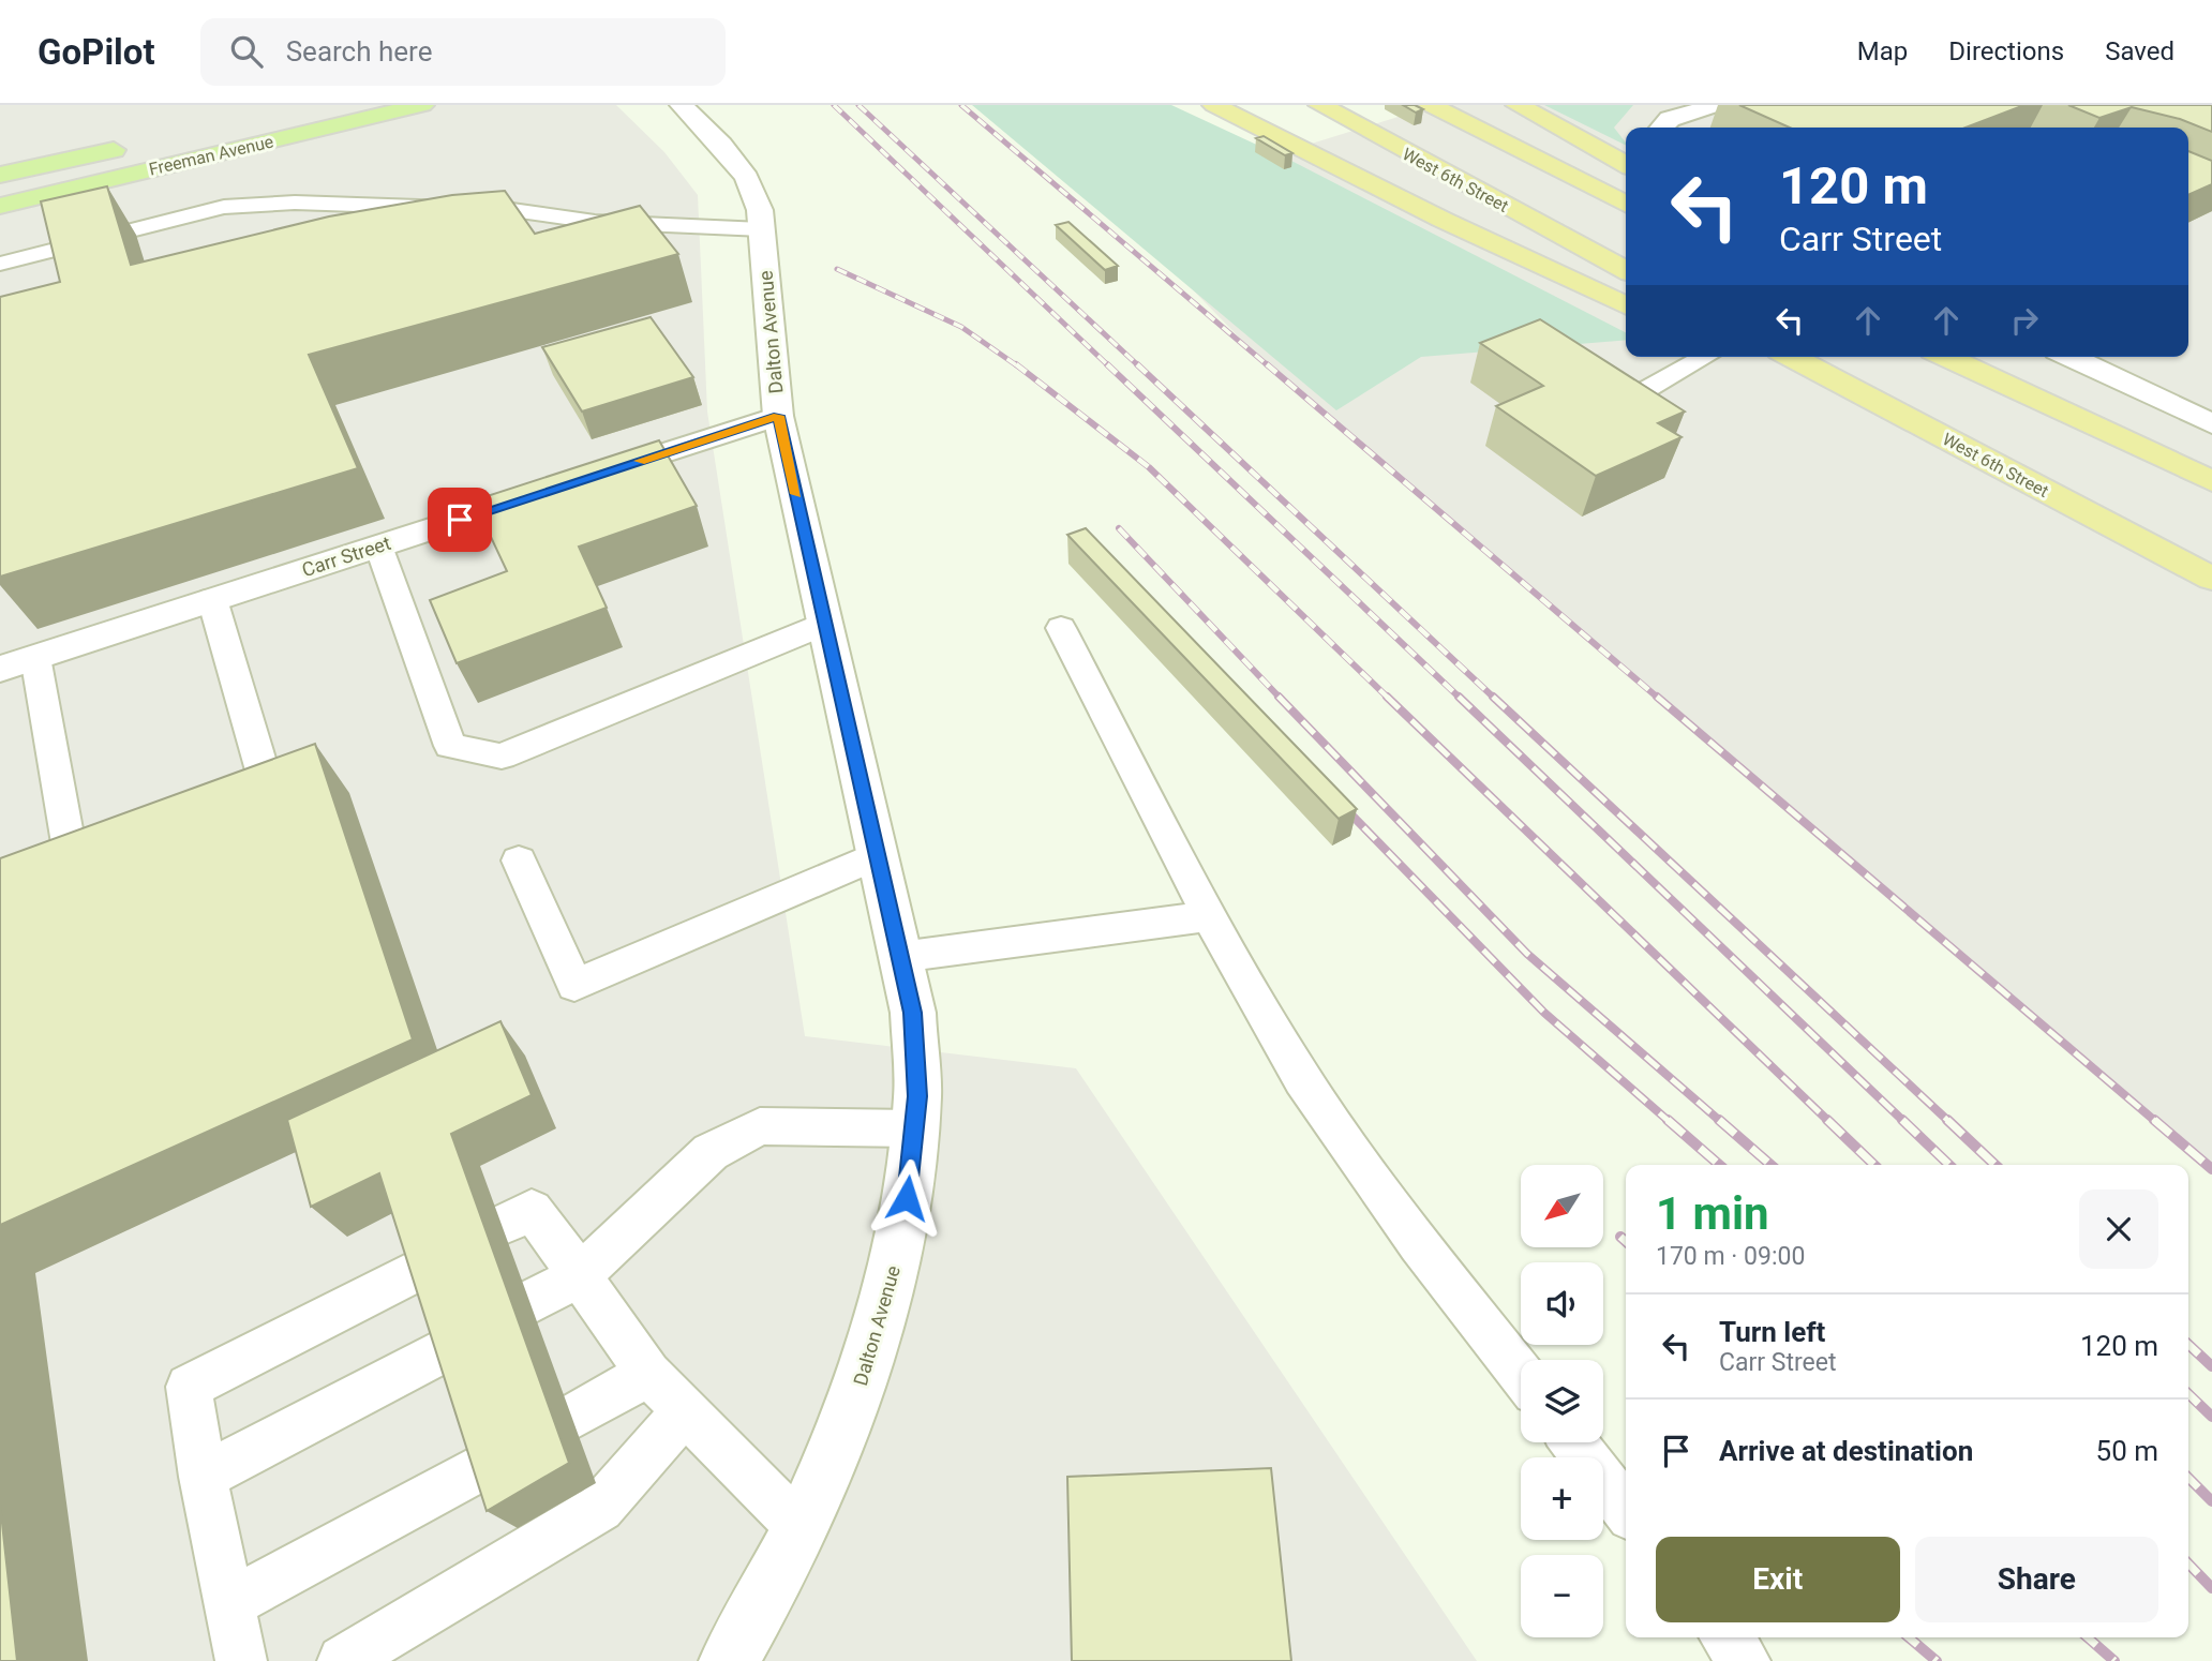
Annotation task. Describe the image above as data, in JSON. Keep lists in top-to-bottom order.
{
  "streets": {
    "highway": ["West 6th Street"],
    "main road": ["Freeman Avenue", "Dalton Avenue", "Carr Street"]
  },
  "crossings": [
    ["Dalton Avenue", "Carr Street"]
  ],
  "north": "bottom left",
  "page": {
    "header": "GoPilot",
    "search": "Search here",
    "nav": ["Map", "Directions", "Saved"],
    "turn": ["120 m", "Carr Street"],
    "map_buttons": ["+", "−"],
    "heading": ["1 min", "170 m · 09:00"],
    "list": [
      {
        "name": "Turn left",
        "note": "Carr Street",
        "value": "120 m"
      },
      {
        "name": "Arrive at destination",
        "value": "50 m"
      }
    ],
    "buttons": ["Exit", "Share"]
  }
}
